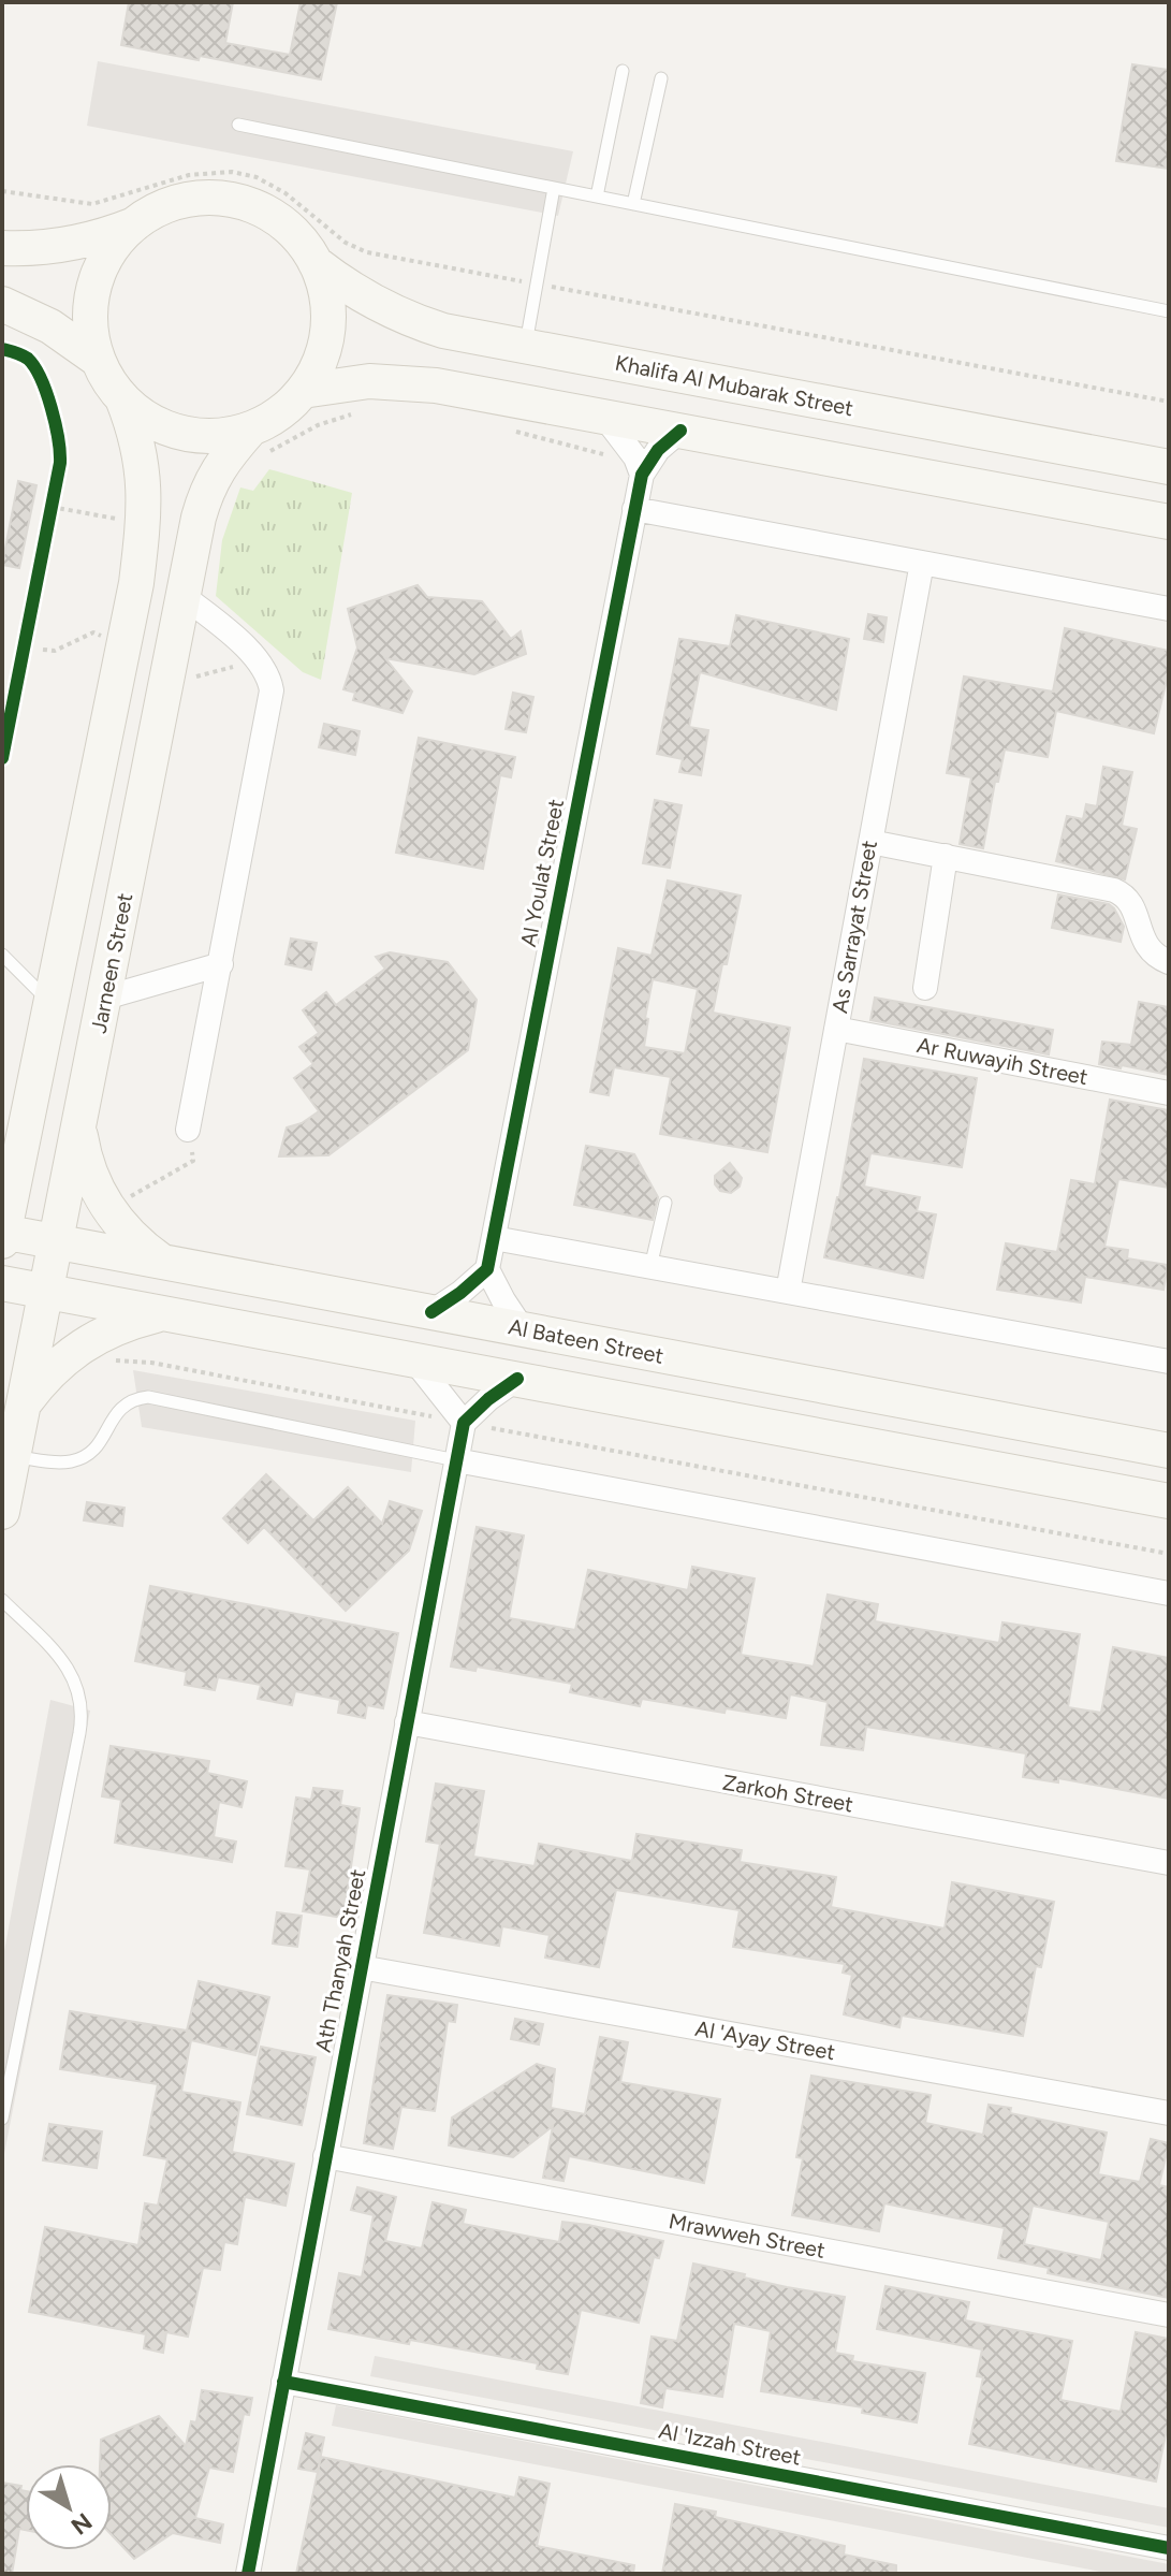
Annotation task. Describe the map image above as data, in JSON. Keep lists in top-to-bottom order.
{
  "streets": {
    "main road": ["Khalifa Al Mubarak Street", "Jarneen Street", "Al Bateen Street"],
    "street": [
      "Al Youlat Street",
      "As Sarrayat Street",
      "Ar Ruwayih Street",
      "Zarkoh Street",
      "Ath Thanyah Street",
      "Al 'Ayay Street",
      "Mrawweh Street",
      "Al 'Izzah Street"
    ]
  },
  "crossings": [
    ["Khalifa Al Mubarak Street", "Jarneen Street"],
    ["As Sarrayat Street", "Ar Ruwayih Street"],
    ["Jarneen Street", "Al Bateen Street"],
    ["Zarkoh Street", "Ath Thanyah Street"],
    ["Ath Thanyah Street", "Al 'Ayay Street"],
    ["Ath Thanyah Street", "Mrawweh Street"],
    ["Ath Thanyah Street", "Al 'Izzah Street"]
  ],
  "north": "bottom right"
}
